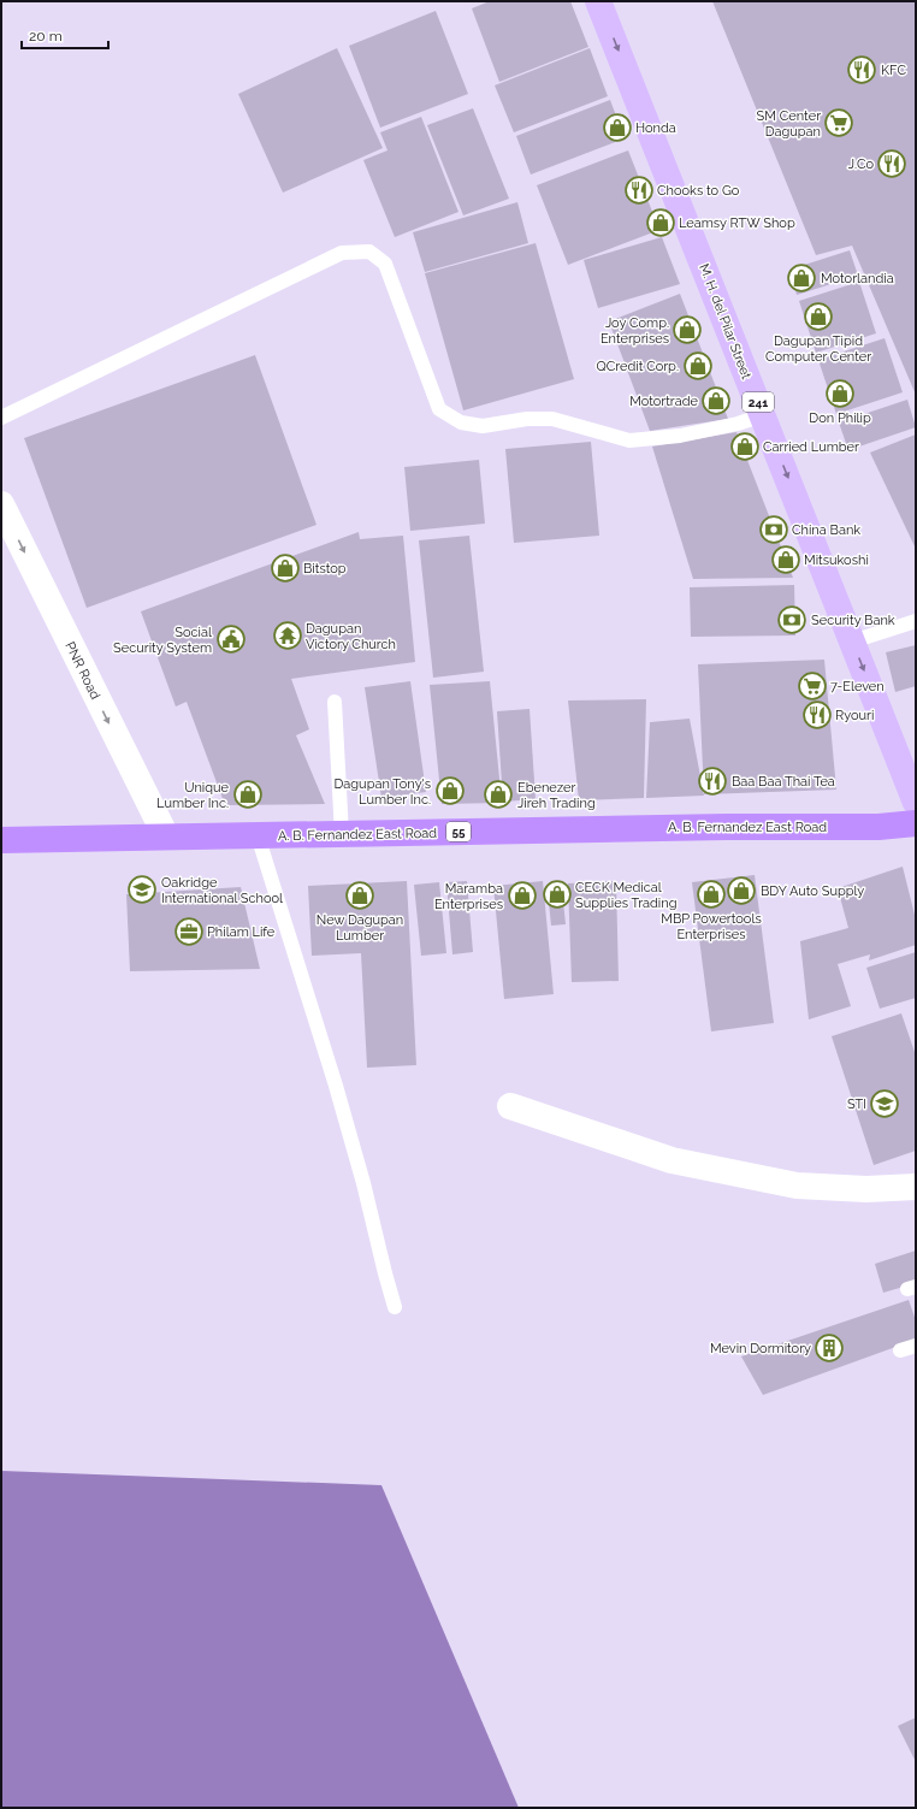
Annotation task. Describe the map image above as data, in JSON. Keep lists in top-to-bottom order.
{
  "streets": {
    "highway": ["A. B. Fernandez East Road", "55"],
    "main road": ["M. H. del Pilar Street", "241"],
    "street": ["PNR Road"]
  },
  "crossings": [
    ["PNR Road", "A. B. Fernandez East Road"]
  ],
  "one_way": ["M. H. del Pilar Street", "PNR Road"],
  "places": {
    "restaurant": [
      "KFC",
      "J.Co",
      "Chooks to Go",
      "Ryouri",
      "Baa Baa Thai Tea"
    ],
    "supermarket": ["SM Center Dagupan", "7-Eleven"],
    "shop": [
      "Honda",
      "Leamsy RTW Shop",
      "Motorlandia",
      "Dagupan Tipid Computer Center",
      "Joy Comp. Enterprises",
      "QCredit Corp.",
      "Don Philip",
      "Motortrade",
      "Carried Lumber",
      "Mitsukoshi",
      "Bitstop",
      "Dagupan Tony's Lumber Inc.",
      "Unique Lumber Inc.",
      "Ebenezer Jireh Trading",
      "BDY Auto Supply",
      "CECK Medical Supplies Trading",
      "MBP Powertools Enterprises",
      "New Dagupan Lumber",
      "Maramba Enterprises"
    ],
    "bank": ["China Bank", "Security Bank"],
    "temple": ["Dagupan Victory Church"],
    "public building": ["Social Security System"],
    "school or university": ["Oakridge International School", "STI"],
    "office": ["Philam Life"],
    "building": ["Mevin Dormitory"]
  },
  "scale_bar": "20 m"
}
